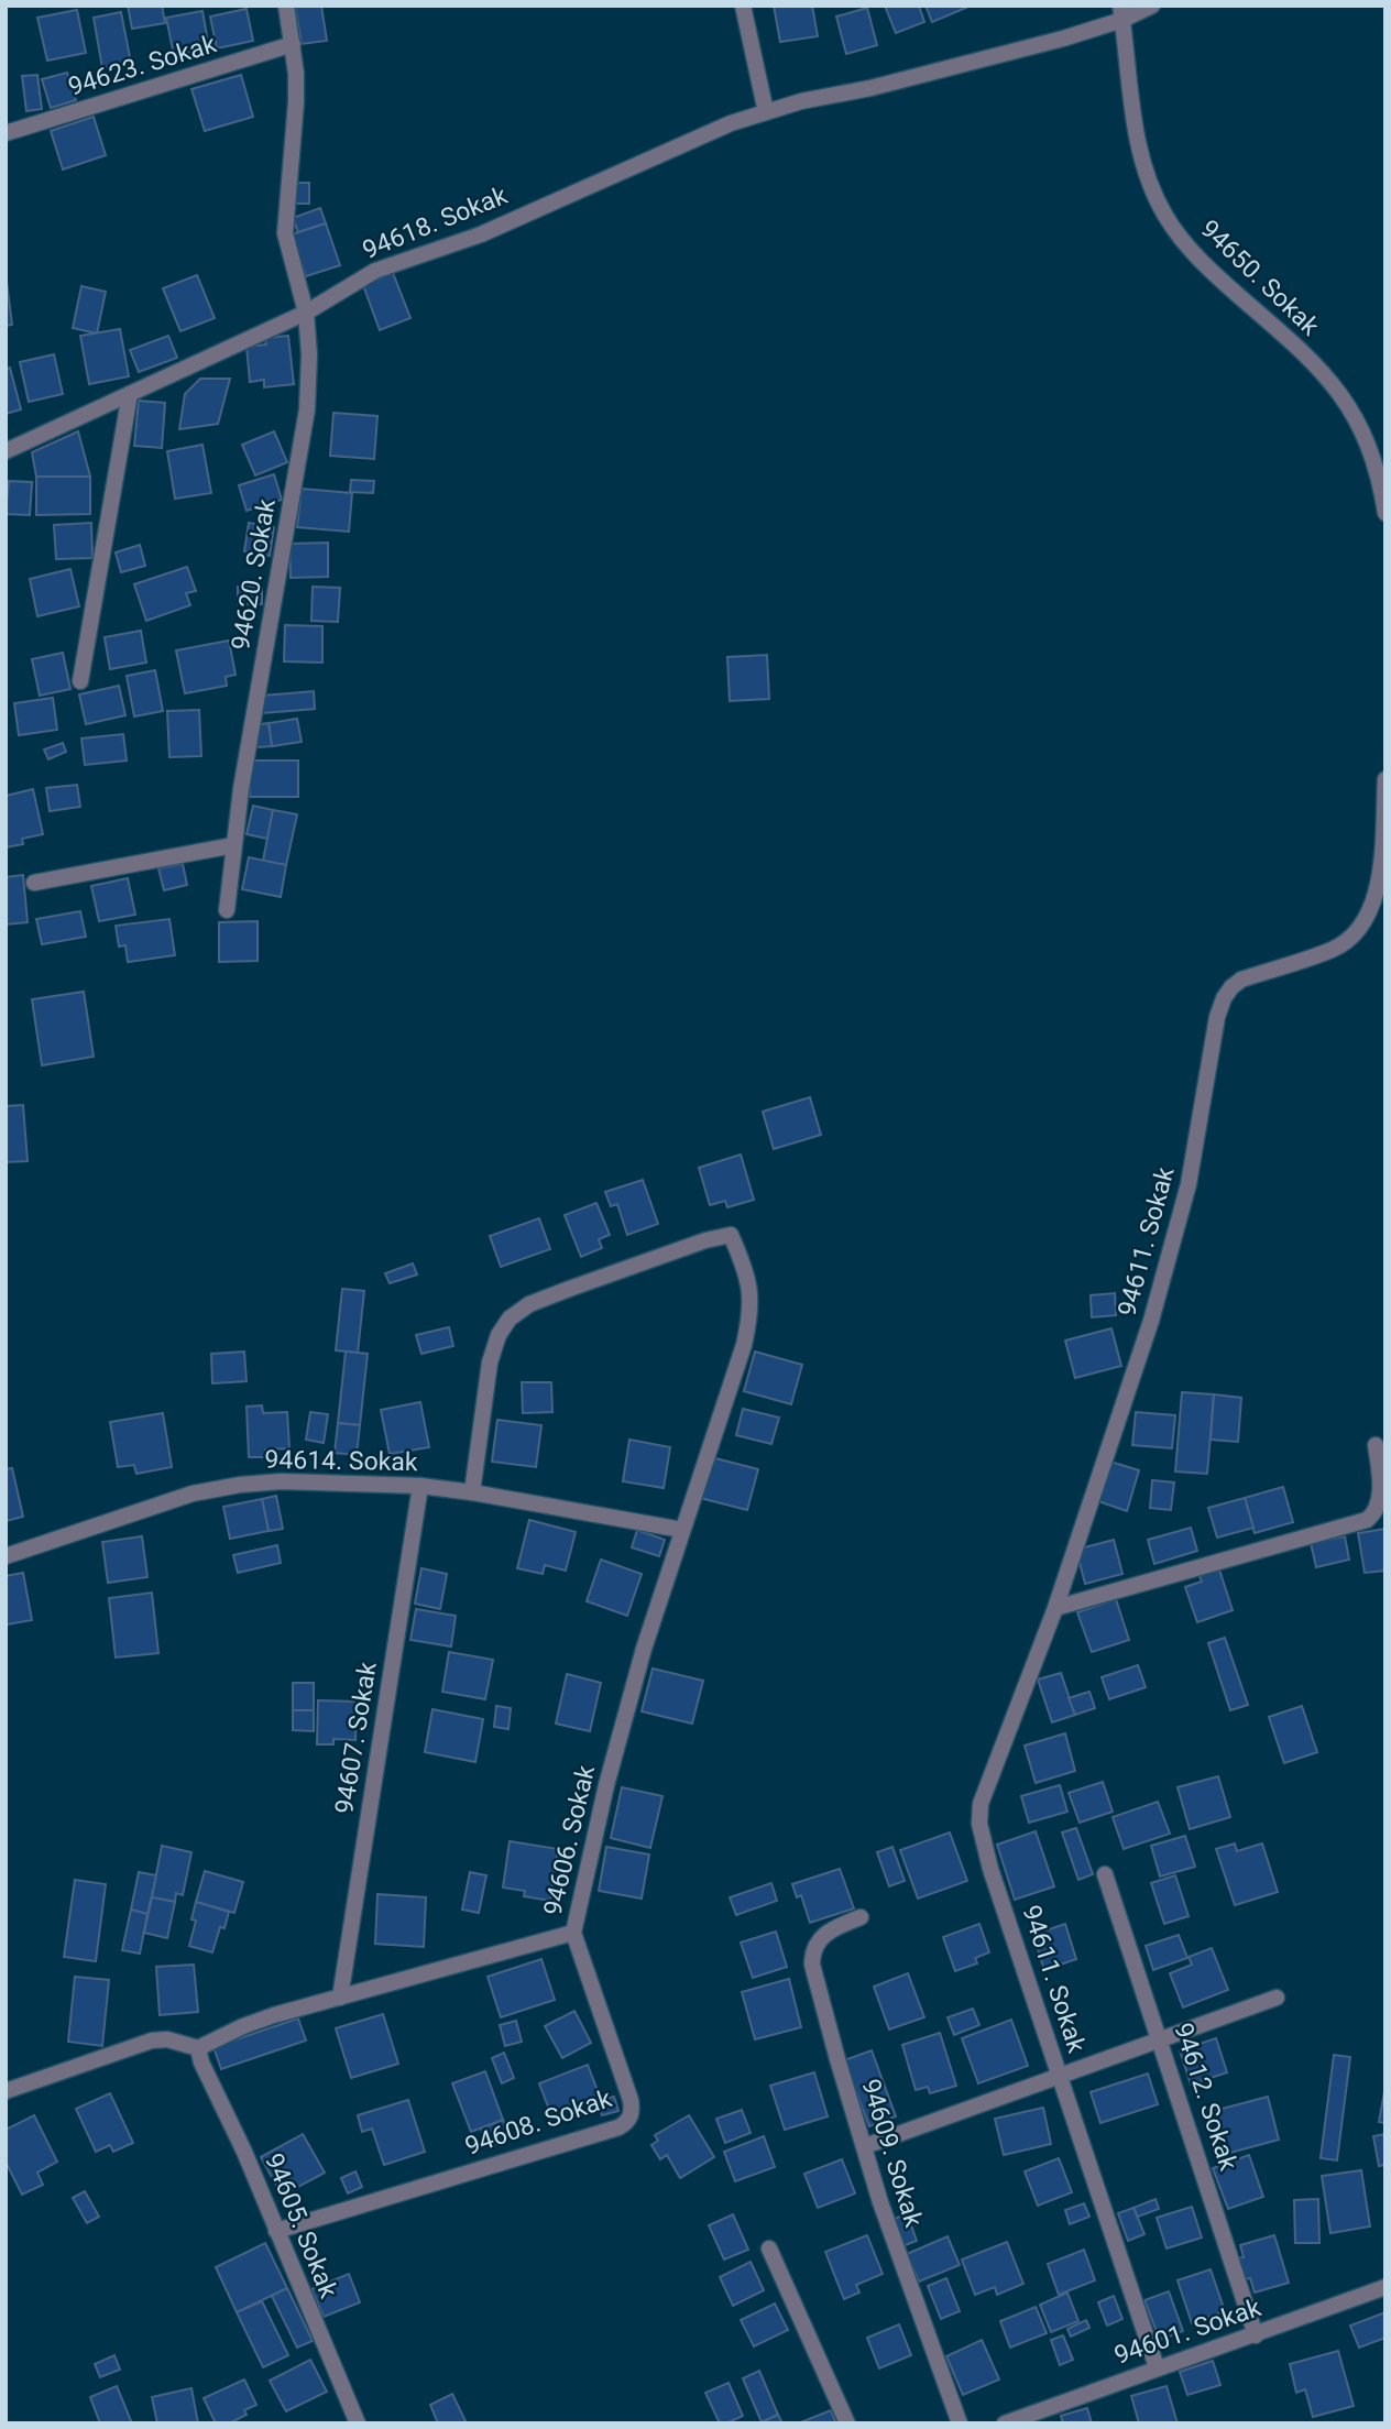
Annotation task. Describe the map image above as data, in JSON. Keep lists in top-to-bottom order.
{
  "streets": {
    "street": [
      "94623. Sokak",
      "94618. Sokak",
      "94650. Sokak",
      "94620. Sokak",
      "94611. Sokak",
      "94614. Sokak",
      "94607. Sokak",
      "94606. Sokak",
      "94612. Sokak",
      "94608. Sokak",
      "94609. Sokak",
      "94605. Sokak",
      "94601. Sokak"
    ]
  },
  "crossings": [
    ["94618. Sokak", "94650. Sokak"],
    ["94618. Sokak", "94620. Sokak"],
    ["94611. Sokak", "94601. Sokak"],
    ["94614. Sokak", "94607. Sokak"],
    ["94614. Sokak", "94606. Sokak"],
    ["94607. Sokak", "94606. Sokak"],
    ["94606. Sokak", "94608. Sokak"],
    ["94606. Sokak", "94605. Sokak"],
    ["94612. Sokak", "94601. Sokak"],
    ["94608. Sokak", "94605. Sokak"]
  ]
}
